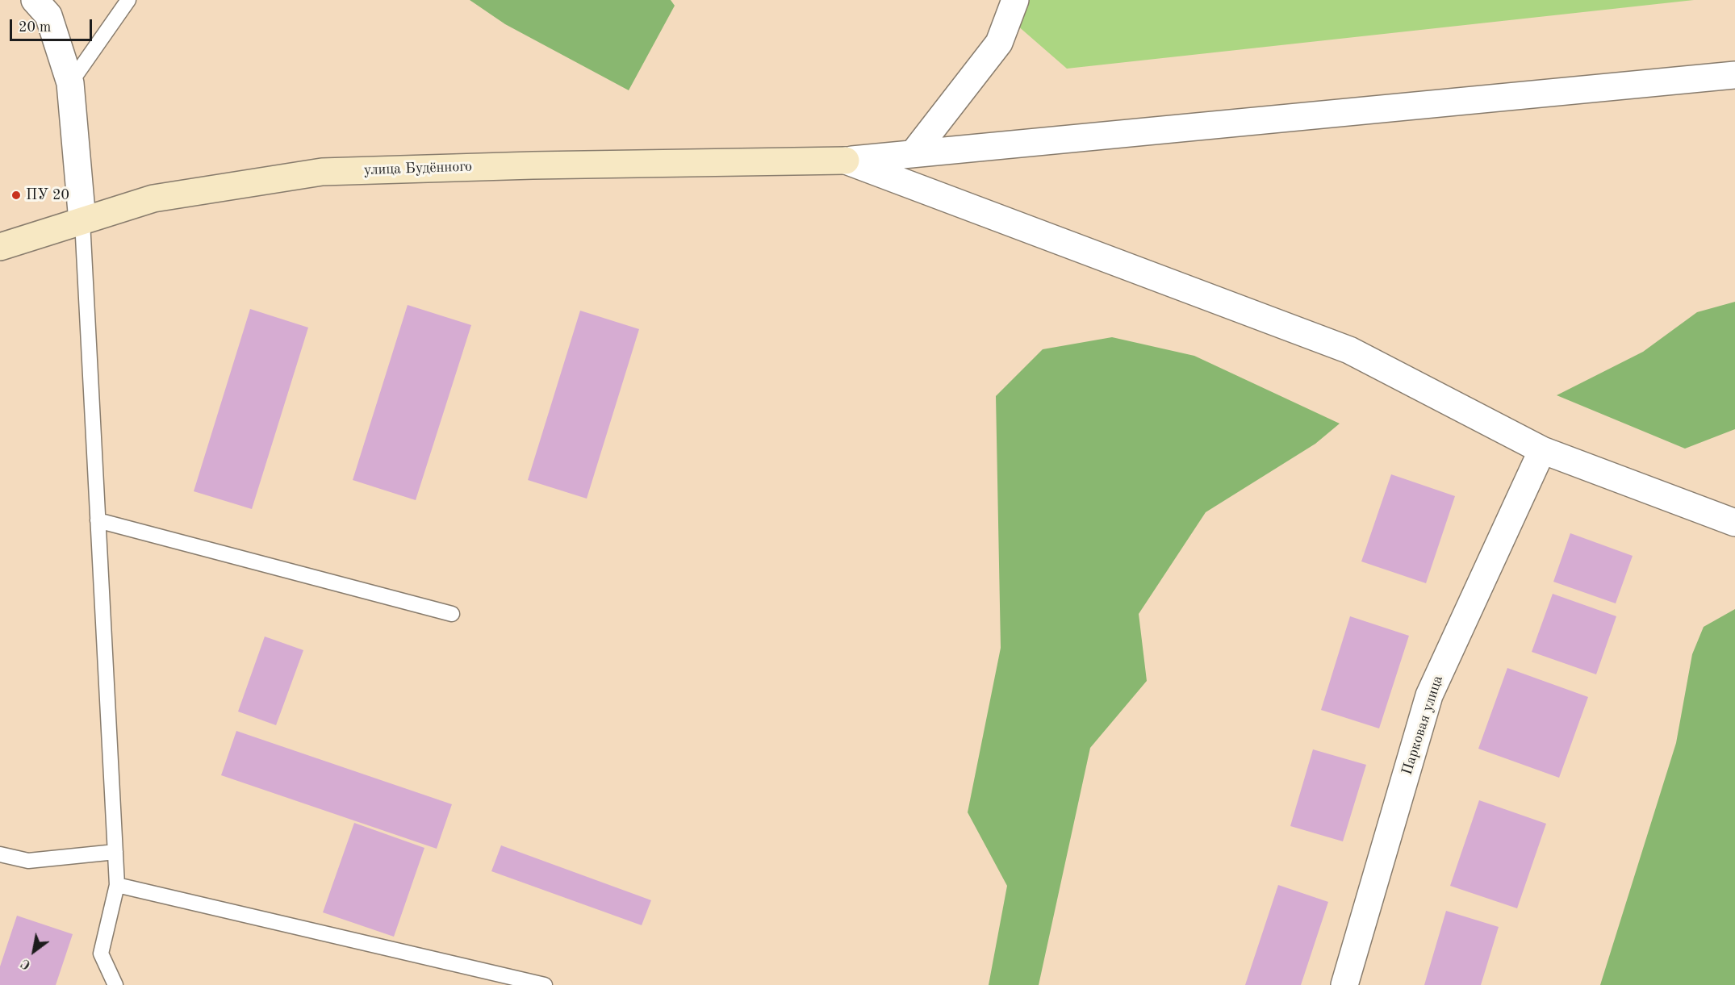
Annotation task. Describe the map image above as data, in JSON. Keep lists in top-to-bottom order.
{
  "streets": {
    "street": ["улица Будённого", "Парковая улица"]
  },
  "places": ["ПУ 20"],
  "scale_bar": "20 m",
  "north": "bottom left"
}
